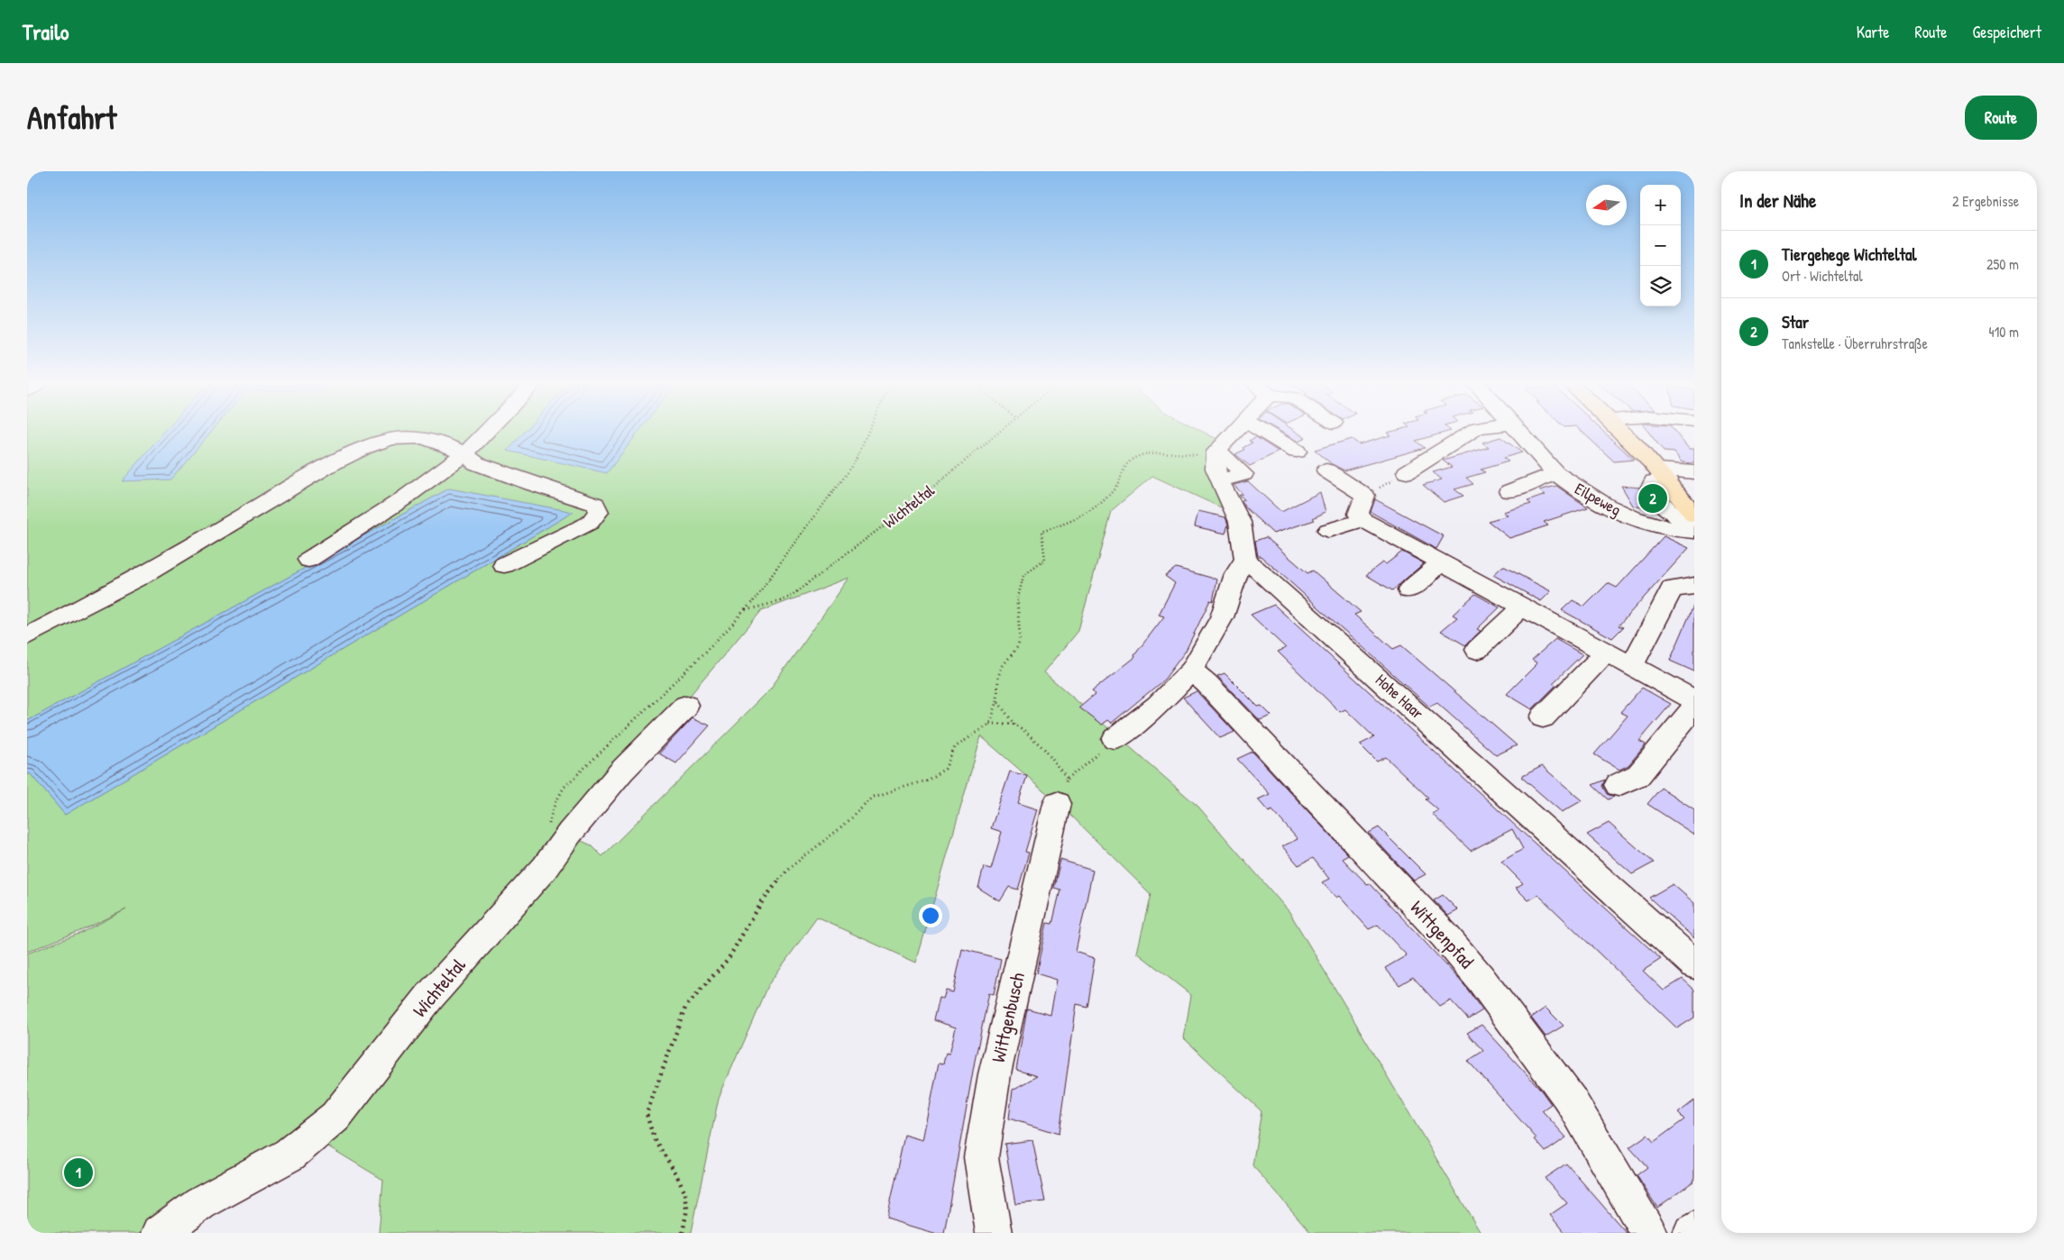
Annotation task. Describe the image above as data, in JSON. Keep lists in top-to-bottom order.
{
  "streets": {
    "street": [
      "Eilpeweg",
      "Wichteltal",
      "Hohe Haar",
      "Wittgenpfad",
      "Wittgenbusch"
    ]
  },
  "north": "left",
  "page": {
    "header": "Trailo",
    "nav": ["Karte", "Route", "Gespeichert"],
    "buttons": "Route",
    "title": "Anfahrt",
    "heading": ["In der Nähe", "2 Ergebnisse"],
    "map_buttons": ["+", "−"],
    "list": [
      {
        "mark": "1",
        "name": "Tiergehege Wichteltal",
        "note": "Ort · Wichteltal",
        "value": "250 m"
      },
      {
        "mark": "2",
        "name": "Star",
        "note": "Tankstelle · Überruhrstraße",
        "value": "410 m"
      }
    ],
    "pins": ["2", "1"]
  }
}
